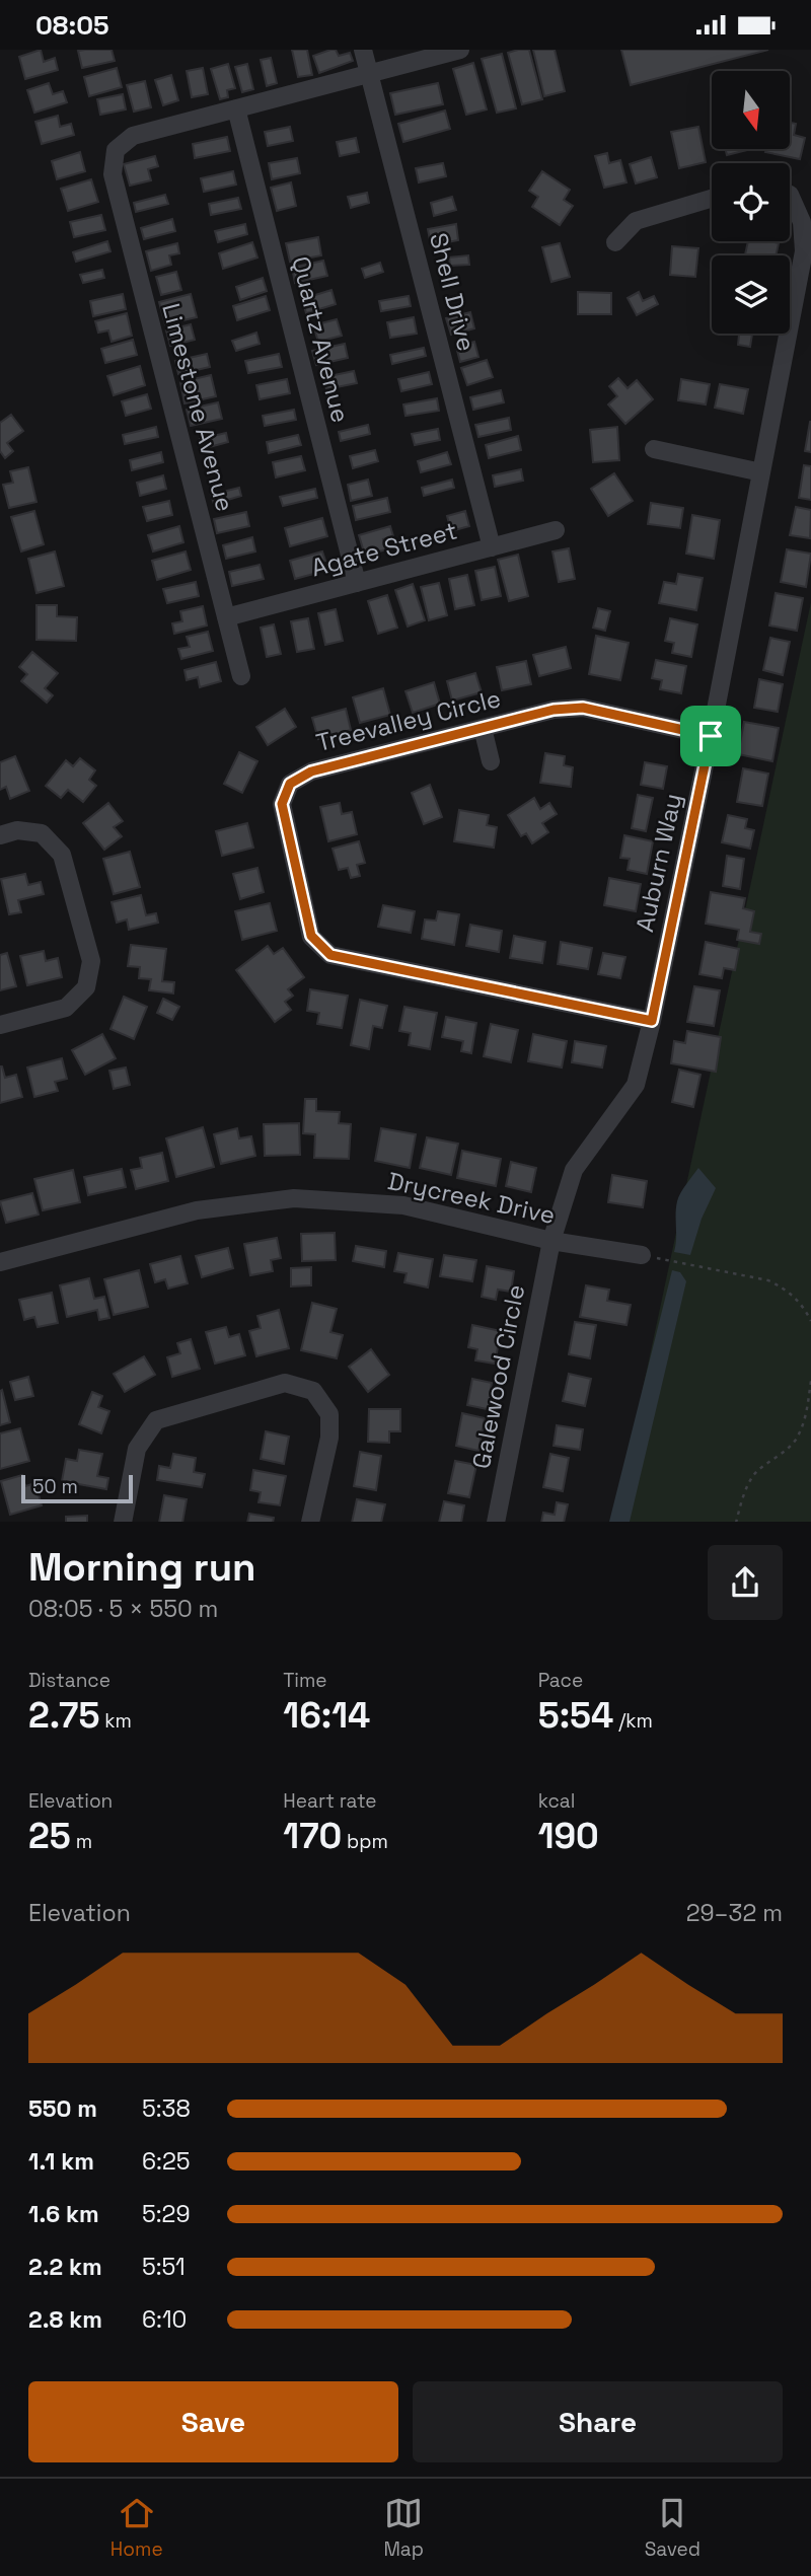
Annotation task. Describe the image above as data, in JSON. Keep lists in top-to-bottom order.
{
  "streets": {
    "street": [
      "Shell Drive",
      "Quartz Avenue",
      "Limestone Avenue",
      "Agate Street",
      "Treevalley Circle",
      "Auburn Way",
      "Drycreek Drive",
      "Galewood Circle"
    ]
  },
  "crossings": [
    ["Shell Drive", "Agate Street"],
    ["Quartz Avenue", "Limestone Avenue"],
    ["Quartz Avenue", "Agate Street"],
    ["Limestone Avenue", "Agate Street"],
    ["Treevalley Circle", "Auburn Way"],
    ["Auburn Way", "Drycreek Drive"],
    ["Auburn Way", "Galewood Circle"],
    ["Drycreek Drive", "Galewood Circle"]
  ],
  "scale_bar": "50 m",
  "north": "bottom",
  "page": {
    "status": "08:05",
    "scale": "50 m",
    "heading": ["Morning run", "08:05 · 5 × 550 m"],
    "stats": [
      ["Distance", "2.75 km"],
      ["Time", "16:14"],
      ["Pace", "5:54 /km"],
      ["Elevation", "25 m"],
      ["Heart rate", "170 bpm"],
      ["kcal", "190"]
    ],
    "chart": ["Elevation", "29–32 m"],
    "list": [
      {
        "name": "550 m",
        "note": "5:38"
      },
      {
        "name": "1.1 km",
        "note": "6:25"
      },
      {
        "name": "1.6 km",
        "note": "5:29"
      },
      {
        "name": "2.2 km",
        "note": "5:51"
      },
      {
        "name": "2.8 km",
        "note": "6:10"
      }
    ],
    "buttons": ["Save", "Share"],
    "tabs": ["Home", "Map", "Saved"]
  }
}
